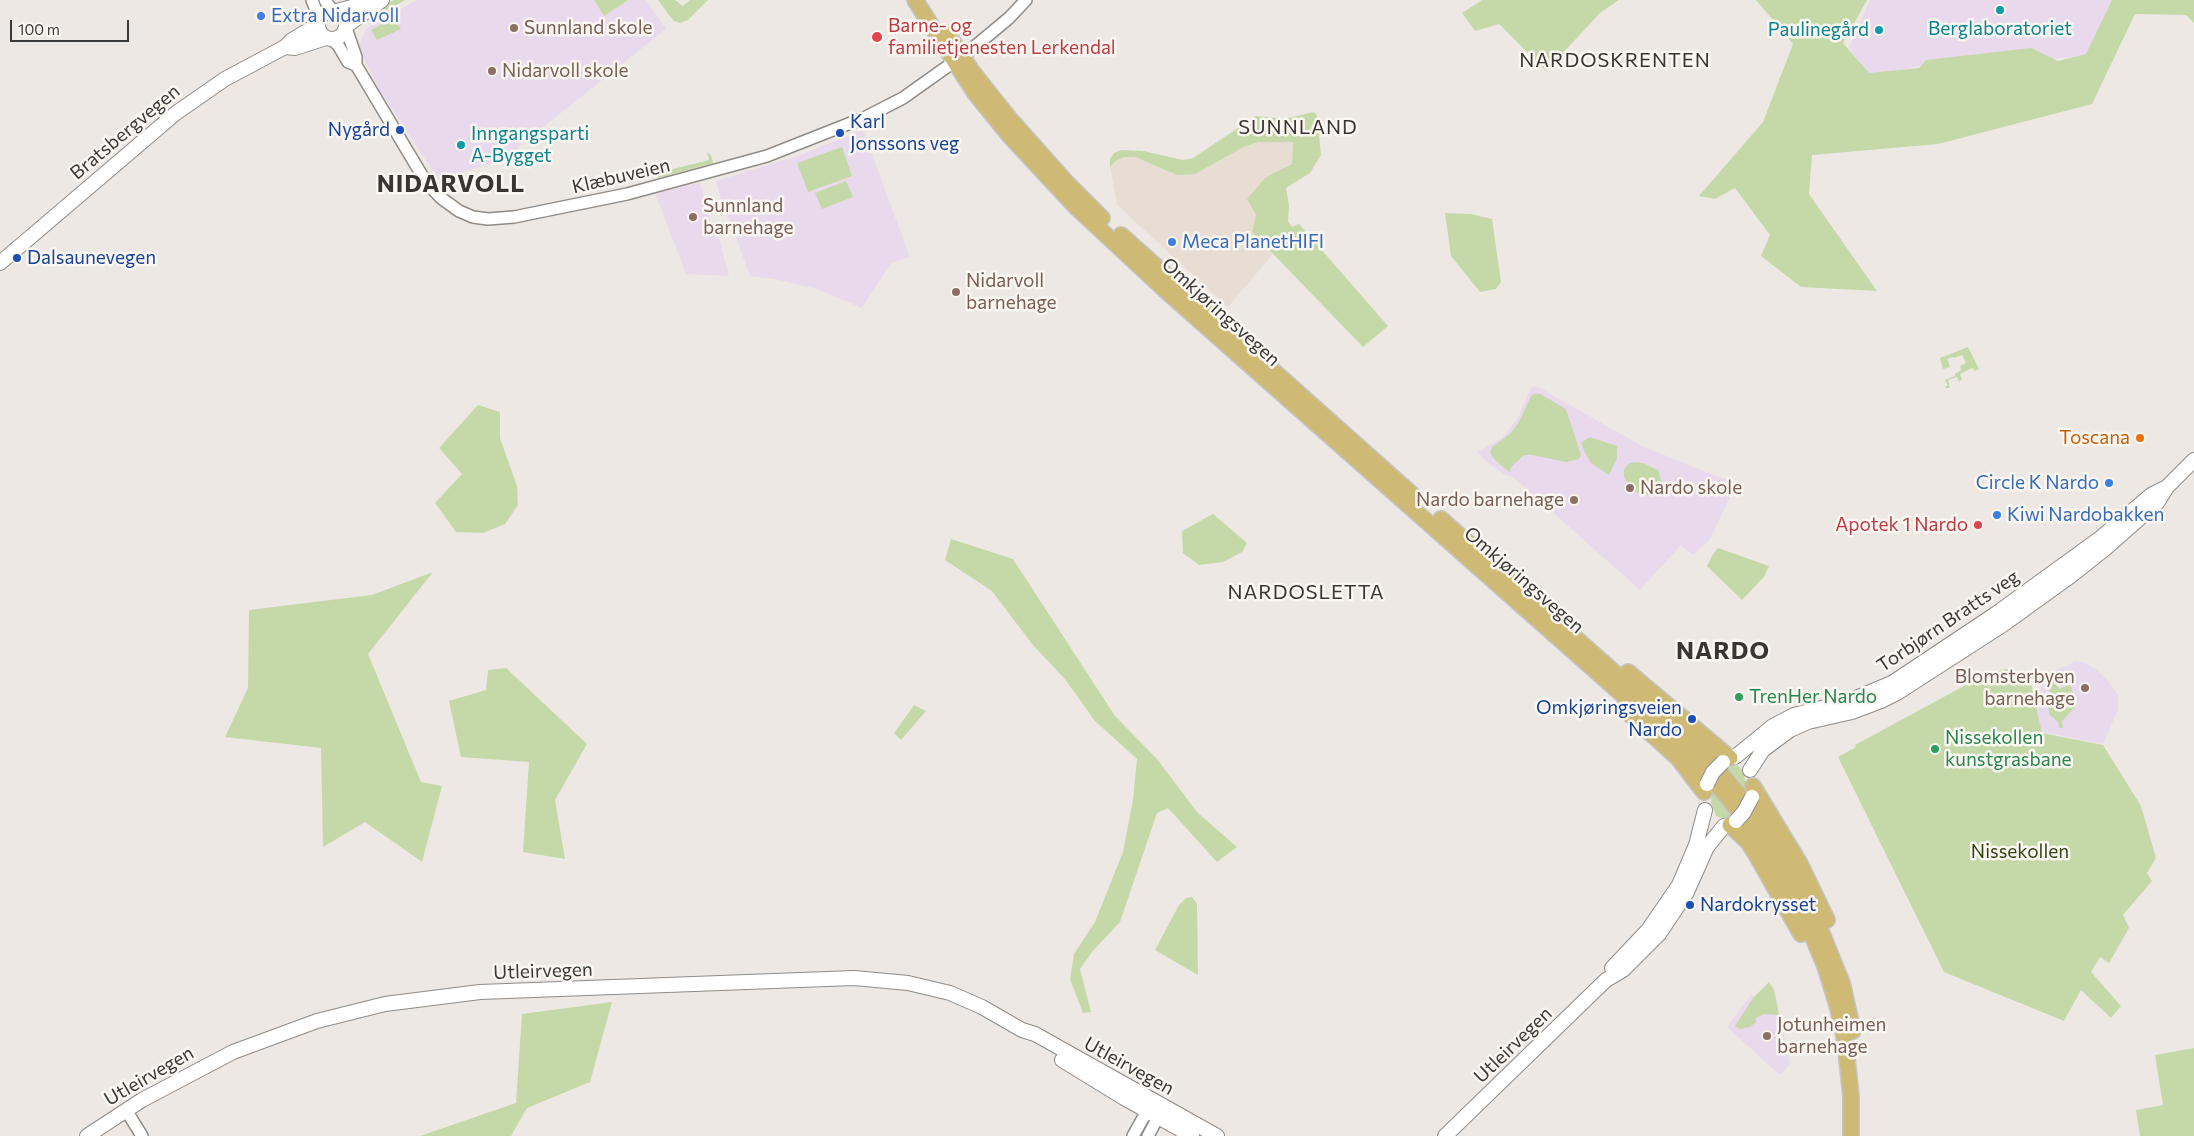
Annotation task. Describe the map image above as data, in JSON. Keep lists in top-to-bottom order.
{
  "streets": {
    "highway": ["Omkjøringsvegen"],
    "main road": ["Bratsbergvegen", "Torbjørn Bratts veg", "Utleirvegen"],
    "street": ["Klæbuveien"]
  },
  "crossings": [
    ["Bratsbergvegen", "Klæbuveien"],
    ["Torbjørn Bratts veg", "Utleirvegen"]
  ],
  "districts": [
    "NARDOSKRENTEN",
    "SUNNLAND",
    "NIDARVOLL",
    "NARDOSLETTA",
    "NARDO"
  ],
  "parks": ["Nissekollen"],
  "places": [
    "Berglaboratoriet",
    "Extra Nidarvoll",
    "Sunnland skole",
    "Paulinegård",
    "Barne- og familietjenesten Lerkendal",
    "Nidarvoll skole",
    "Nygård",
    "Karl Jonssons veg",
    "Inngangsparti A-Bygget",
    "Sunnland barnehage",
    "Meca PlanetHIFI",
    "Dalsaunevegen",
    "Nidarvoll barnehage",
    "Toscana",
    "Circle K Nardo",
    "Nardo skole",
    "Nardo barnehage",
    "Kiwi Nardobakken",
    "Apotek 1 Nardo",
    "Blomsterbyen barnehage",
    "TrenHer Nardo",
    "Omkjøringsveien Nardo",
    "Nissekollen kunstgrasbane",
    "Nardokrysset",
    "Jotunheimen barnehage"
  ],
  "scale_bar": "100 m"
}
